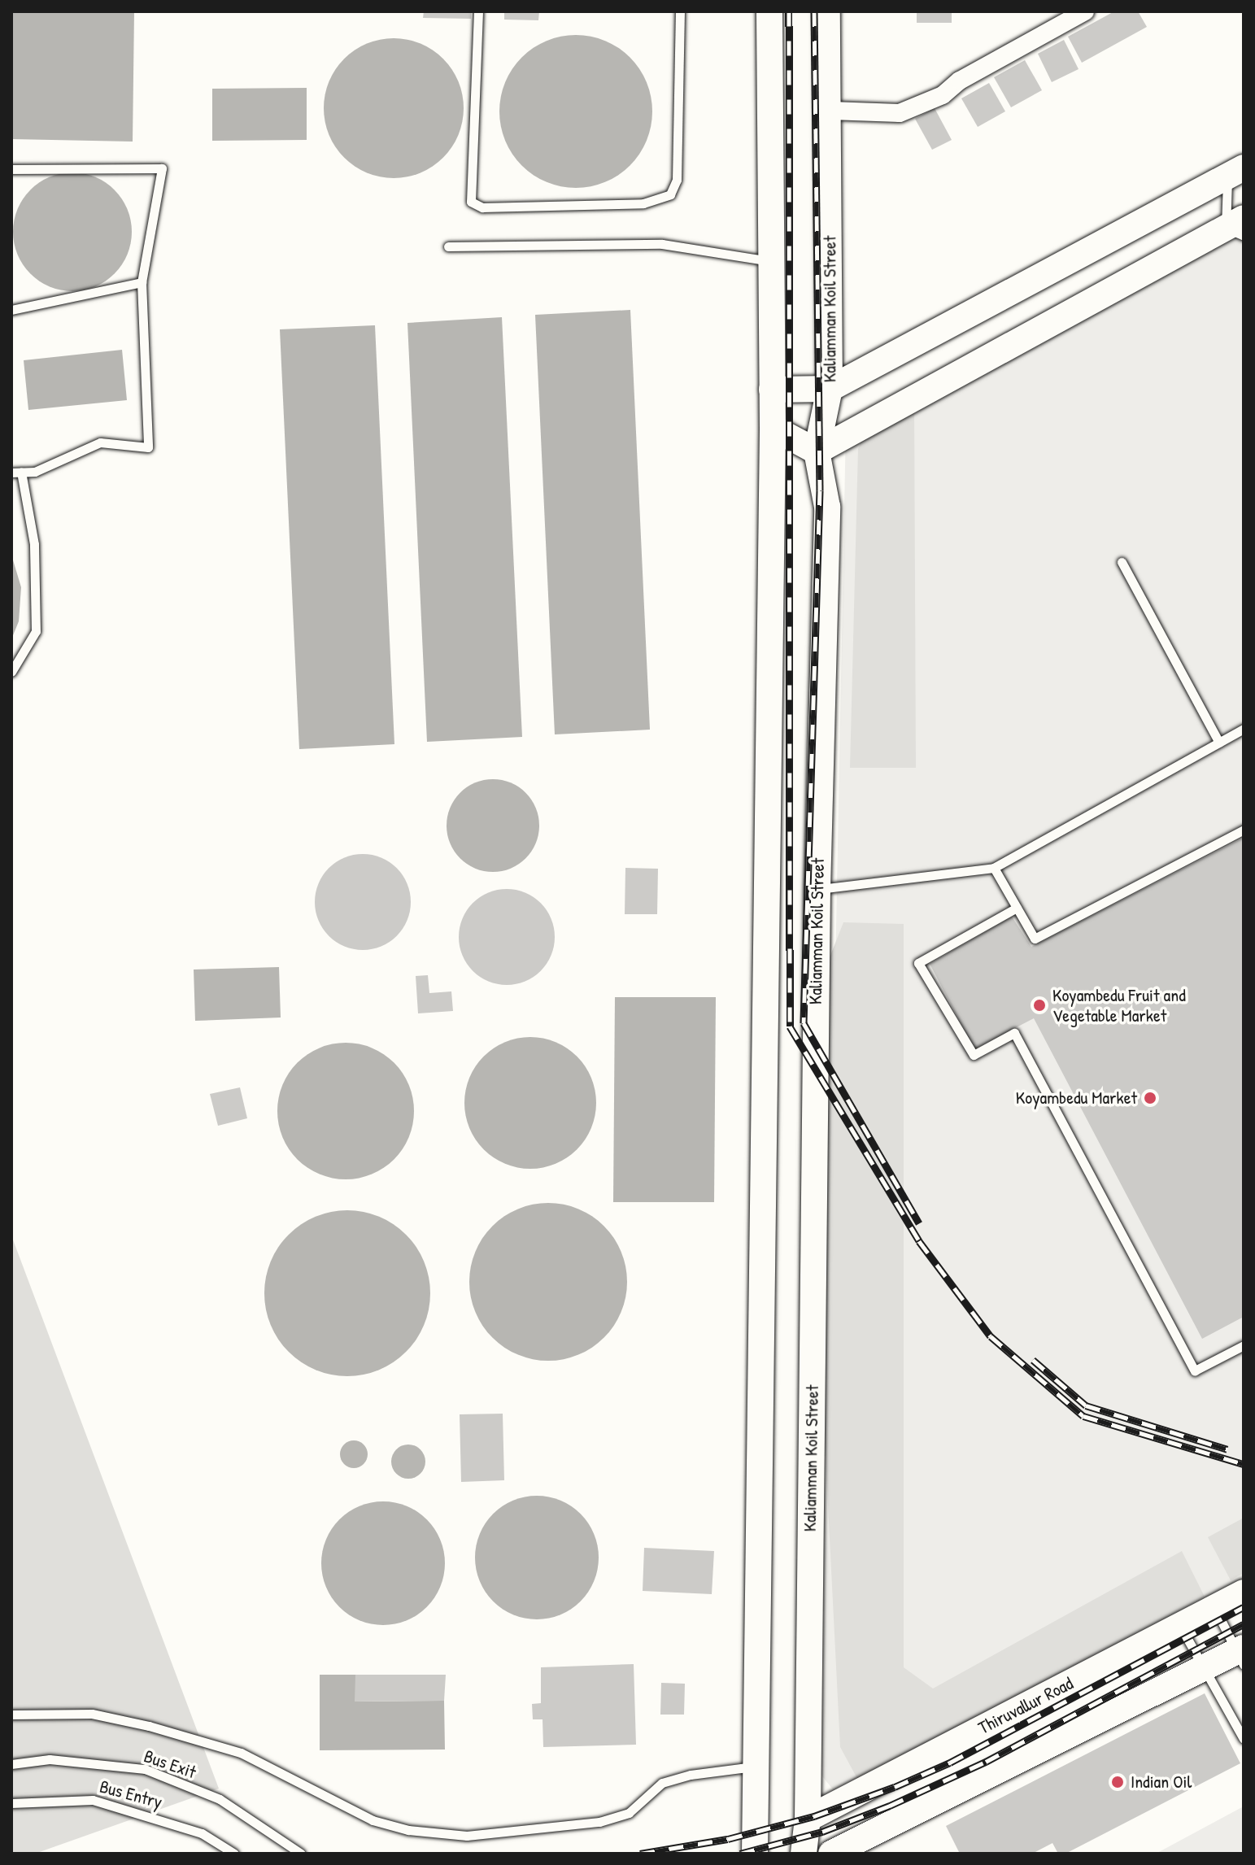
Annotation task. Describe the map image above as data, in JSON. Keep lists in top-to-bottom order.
{
  "streets": {
    "main road": ["Kaliamman Koil Street", "Thiruvallur Road"],
    "lane": ["Bus Exit", "Bus Entry"]
  },
  "crossings": [
    ["Kaliamman Koil Street", "Thiruvallur Road"]
  ],
  "places": ["Koyambedu Fruit and Vegetable Market", "Koyambedu Market", "Indian Oil"]
}
